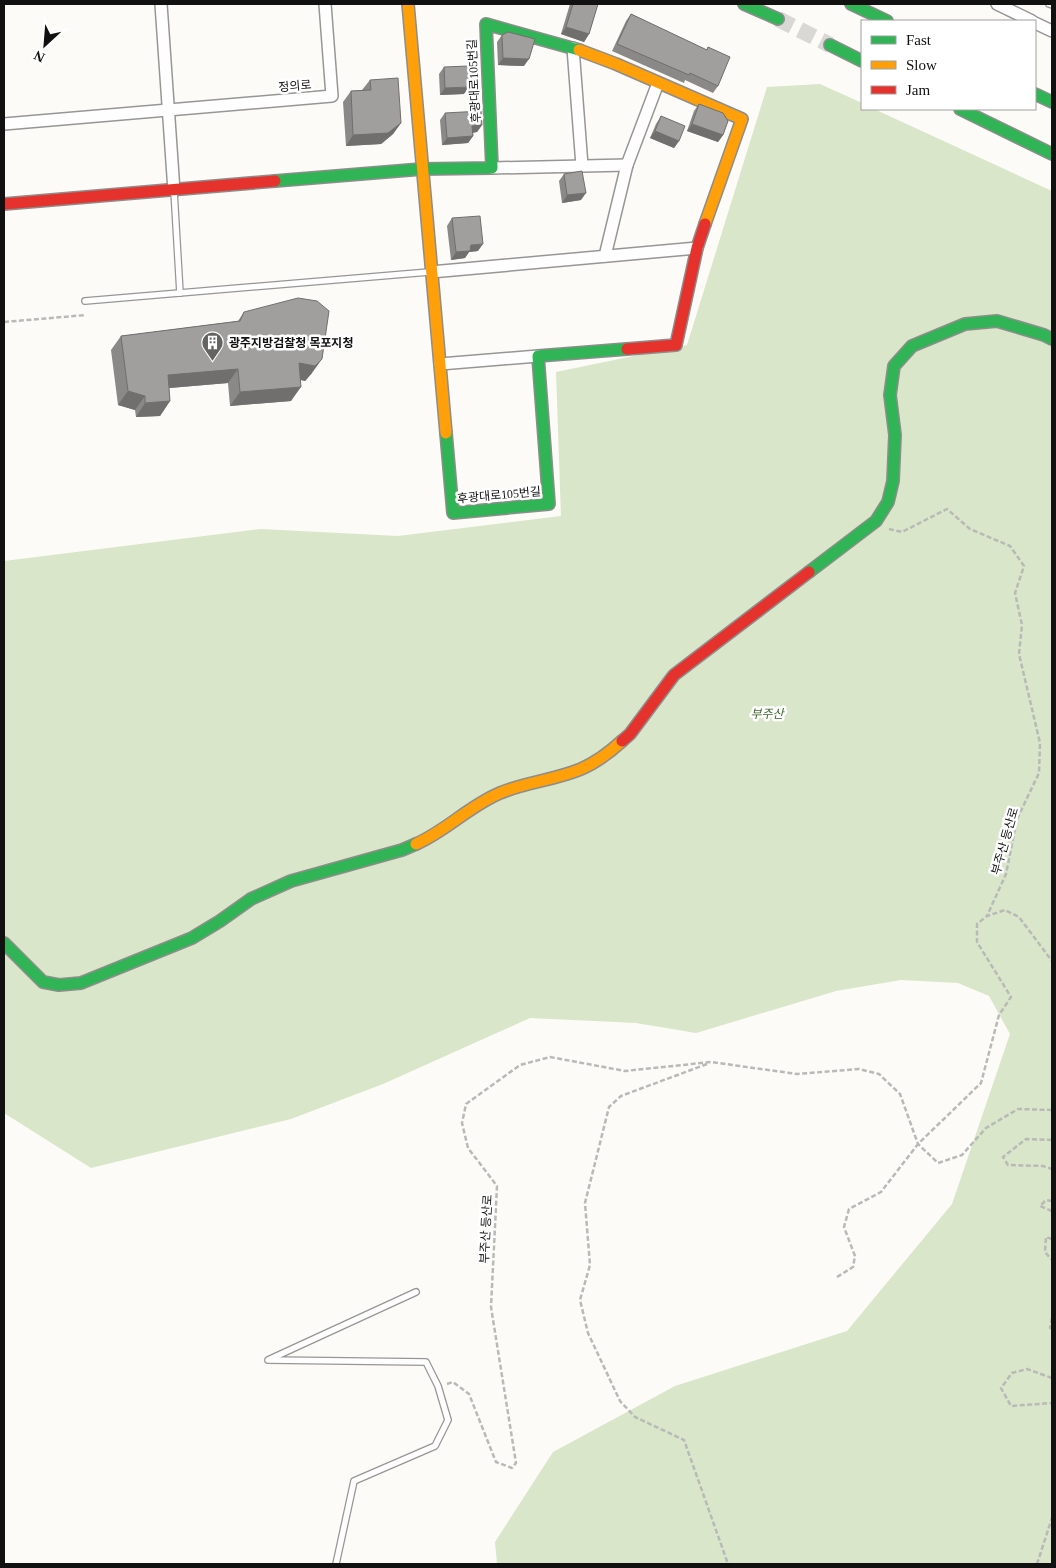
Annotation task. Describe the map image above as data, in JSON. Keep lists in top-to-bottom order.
{
  "streets": {
    "street": ["후광대로105번길", "정의로"],
    "path": ["부주산 등산로"]
  },
  "parks": ["부주산"],
  "places": {
    "building": ["광주지방검찰청 목포지청"]
  },
  "legend": ["Fast", "Slow", "Jam"],
  "north": "bottom left"
}
